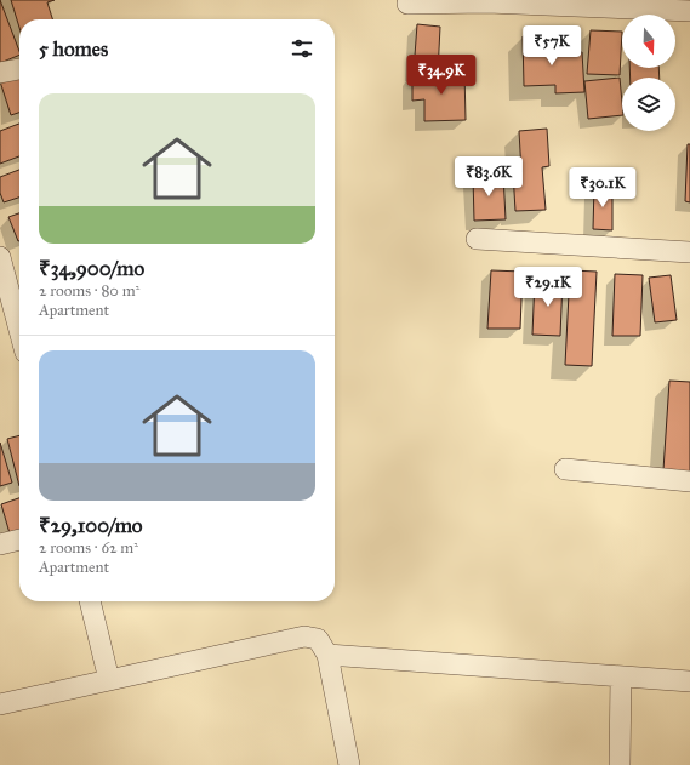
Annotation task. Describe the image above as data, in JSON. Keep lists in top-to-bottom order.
{
  "north": "bottom",
  "page": {
    "heading": "5 homes",
    "price": [
      "₹57K",
      "₹34.9K",
      "₹83.6K",
      "₹30.1K",
      "₹29.1K"
    ],
    "list": [
      {
        "name": "₹34,900/mo",
        "note": "2 rooms · 80 m² · Apartment"
      },
      {
        "name": "₹29,100/mo",
        "note": "2 rooms · 62 m² · Apartment"
      }
    ]
  }
}
